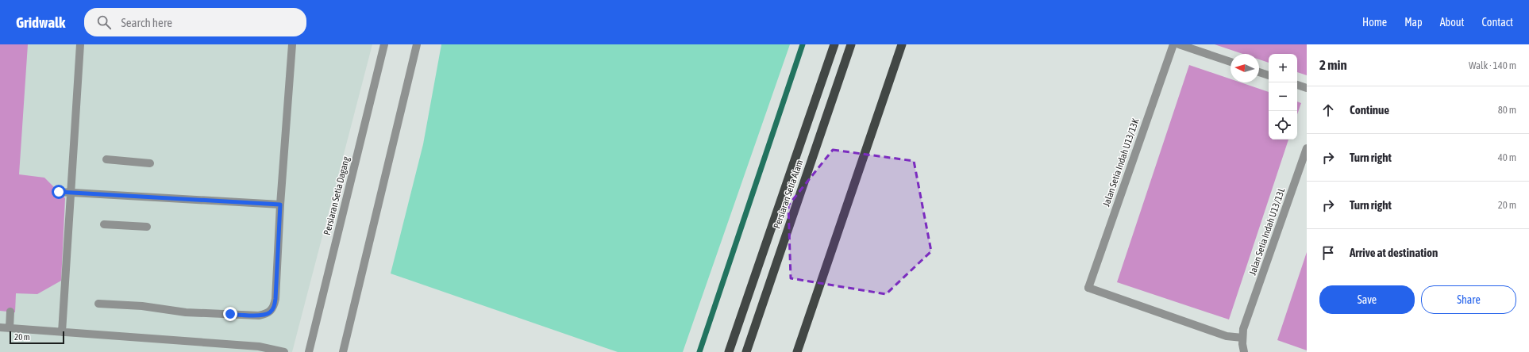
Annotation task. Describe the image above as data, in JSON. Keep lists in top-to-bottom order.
{
  "streets": {
    "highway": ["Persiaran Setia Alam"],
    "street": ["Jalan Setia Indah U13/13K", "Persiaran Setia Dagang", "Jalan Setia Indah U13/13L"]
  },
  "crossings": [
    ["Jalan Setia Indah U13/13K", "Jalan Setia Indah U13/13L"]
  ],
  "scale_bar": "20 m",
  "north": "left",
  "page": {
    "header": "Gridwalk",
    "search": "Search here",
    "nav": [
      "Home",
      "Map",
      "About",
      "Contact"
    ],
    "heading": ["2 min", "Walk · 140 m"],
    "map_buttons": ["+", "−"],
    "list": [
      ["Continue", "80 m"],
      ["Turn right", "40 m"],
      ["Turn right", "20 m"],
      "Arrive at destination"
    ],
    "buttons": ["Save", "Share"],
    "scale": "20 m"
  }
}
